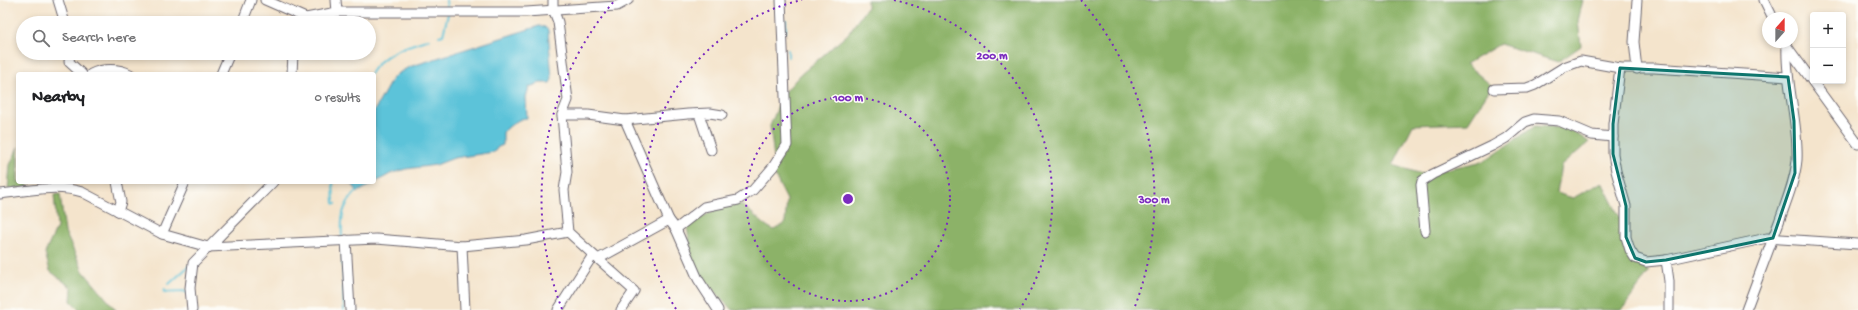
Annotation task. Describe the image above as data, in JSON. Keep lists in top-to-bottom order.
{
  "north": "top",
  "page": {
    "map_buttons": ["+", "−"],
    "search": "Search here",
    "heading": ["Nearby", "0 results"]
  },
  "rings": ["200 m", "100 m", "300 m"]
}
